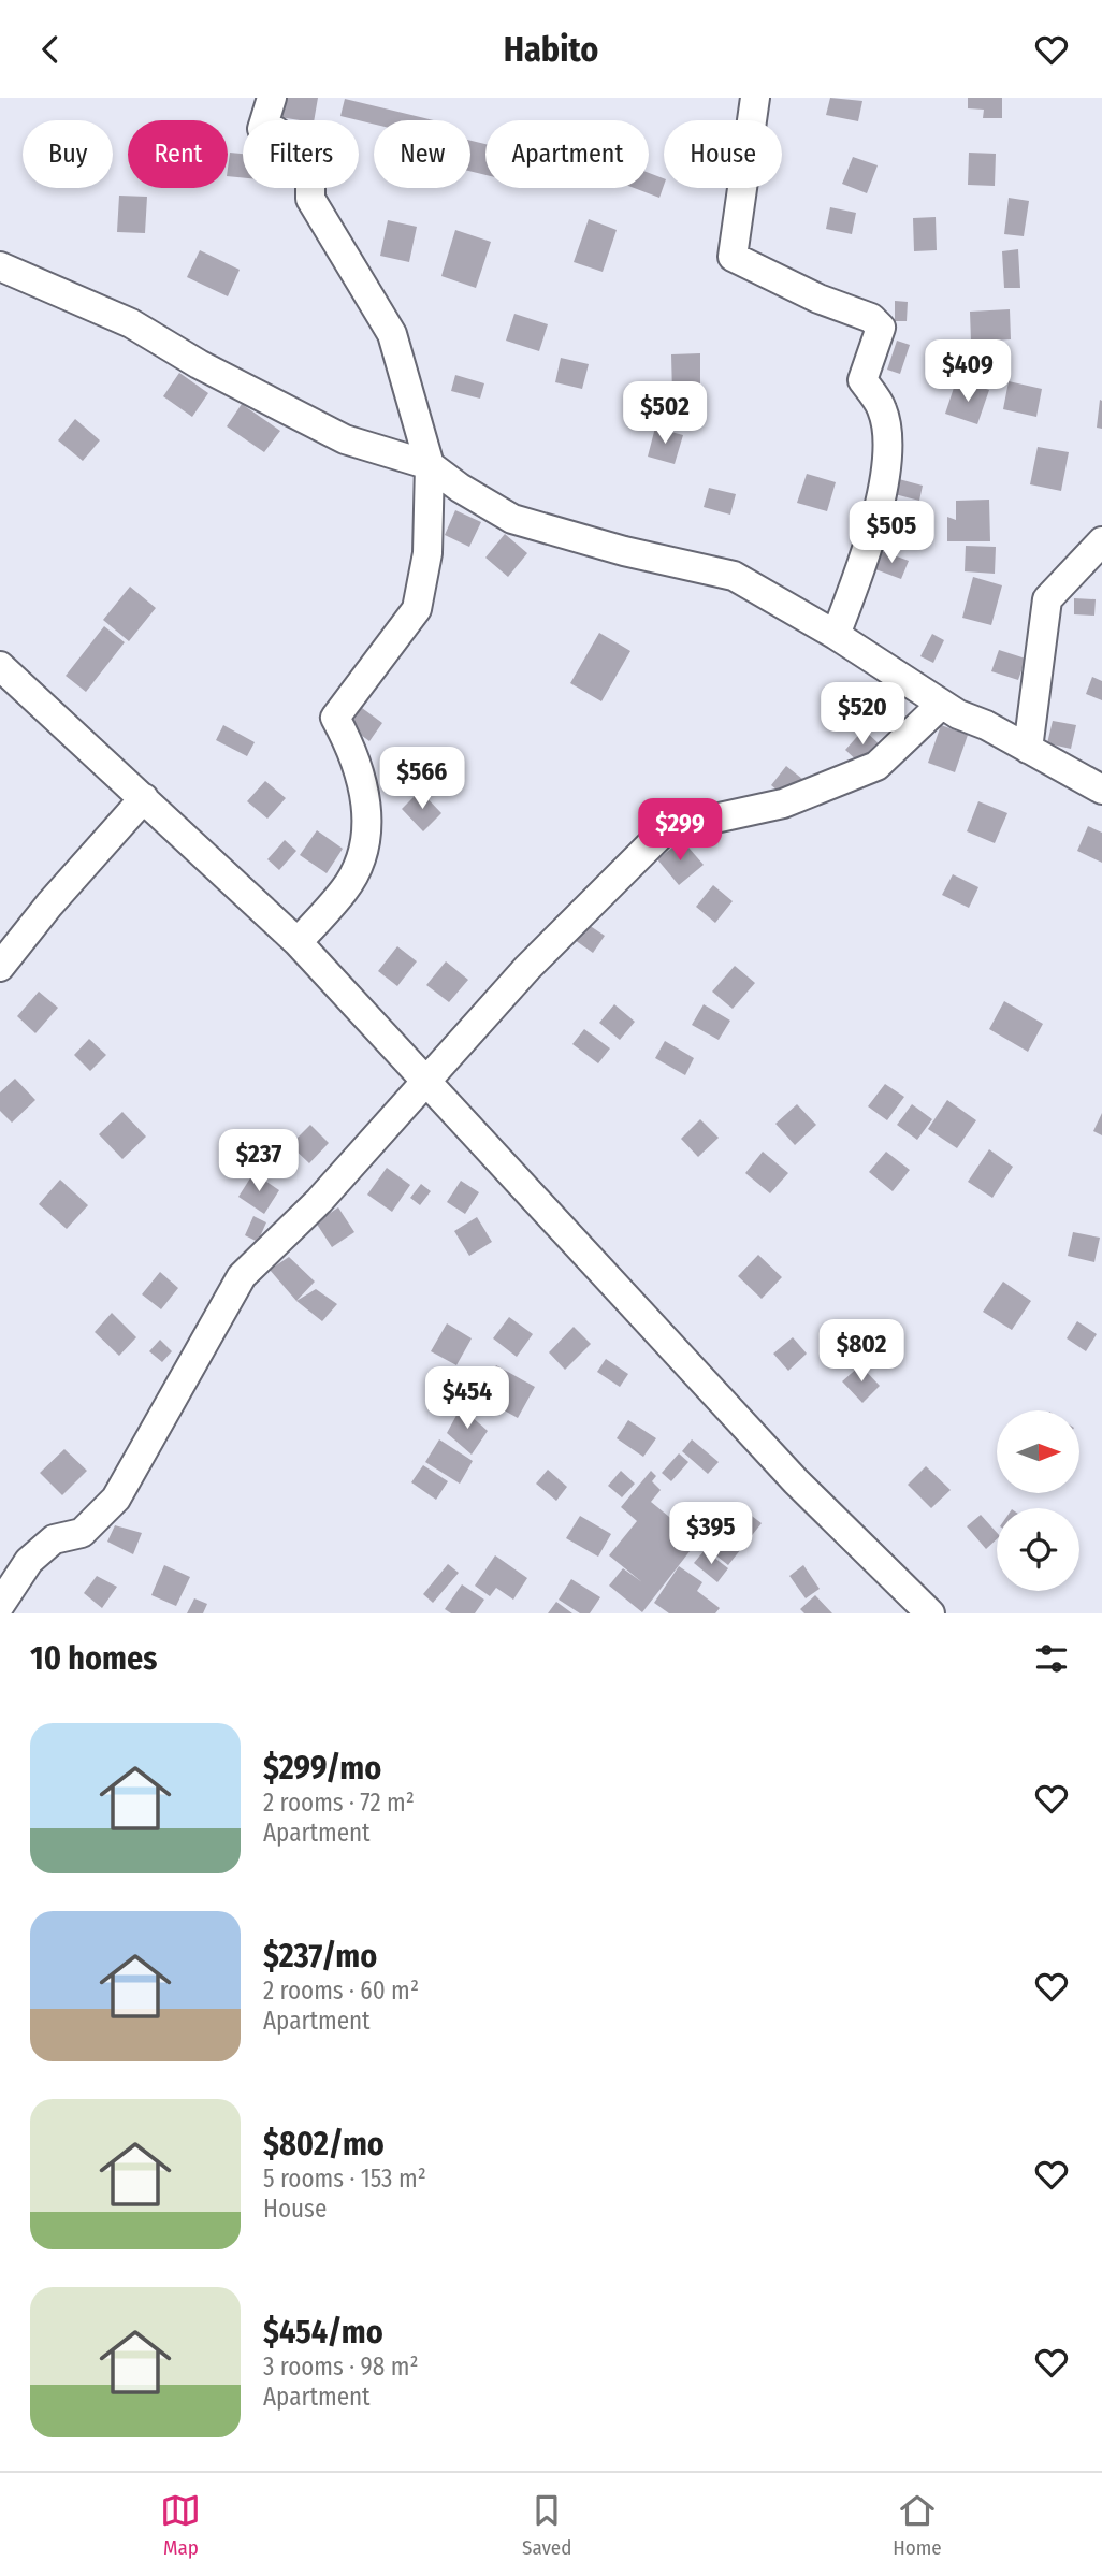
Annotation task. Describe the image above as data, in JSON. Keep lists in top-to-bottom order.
{
  "north": "right",
  "page": {
    "header": "Habito",
    "chip": [
      "Buy",
      "Rent",
      "Filters",
      "New",
      "Apartment",
      "House"
    ],
    "price": [
      "$409",
      "$502",
      "$505",
      "$520",
      "$566",
      "$299",
      "$237",
      "$802",
      "$454",
      "$395"
    ],
    "heading": "10 homes",
    "list": [
      {
        "name": "$299/mo",
        "note": "2 rooms · 72 m² · Apartment"
      },
      {
        "name": "$237/mo",
        "note": "2 rooms · 60 m² · Apartment"
      },
      {
        "name": "$802/mo",
        "note": "5 rooms · 153 m² · House"
      },
      {
        "name": "$454/mo",
        "note": "3 rooms · 98 m² · Apartment"
      }
    ],
    "tabs": ["Map", "Saved", "Home"]
  }
}
